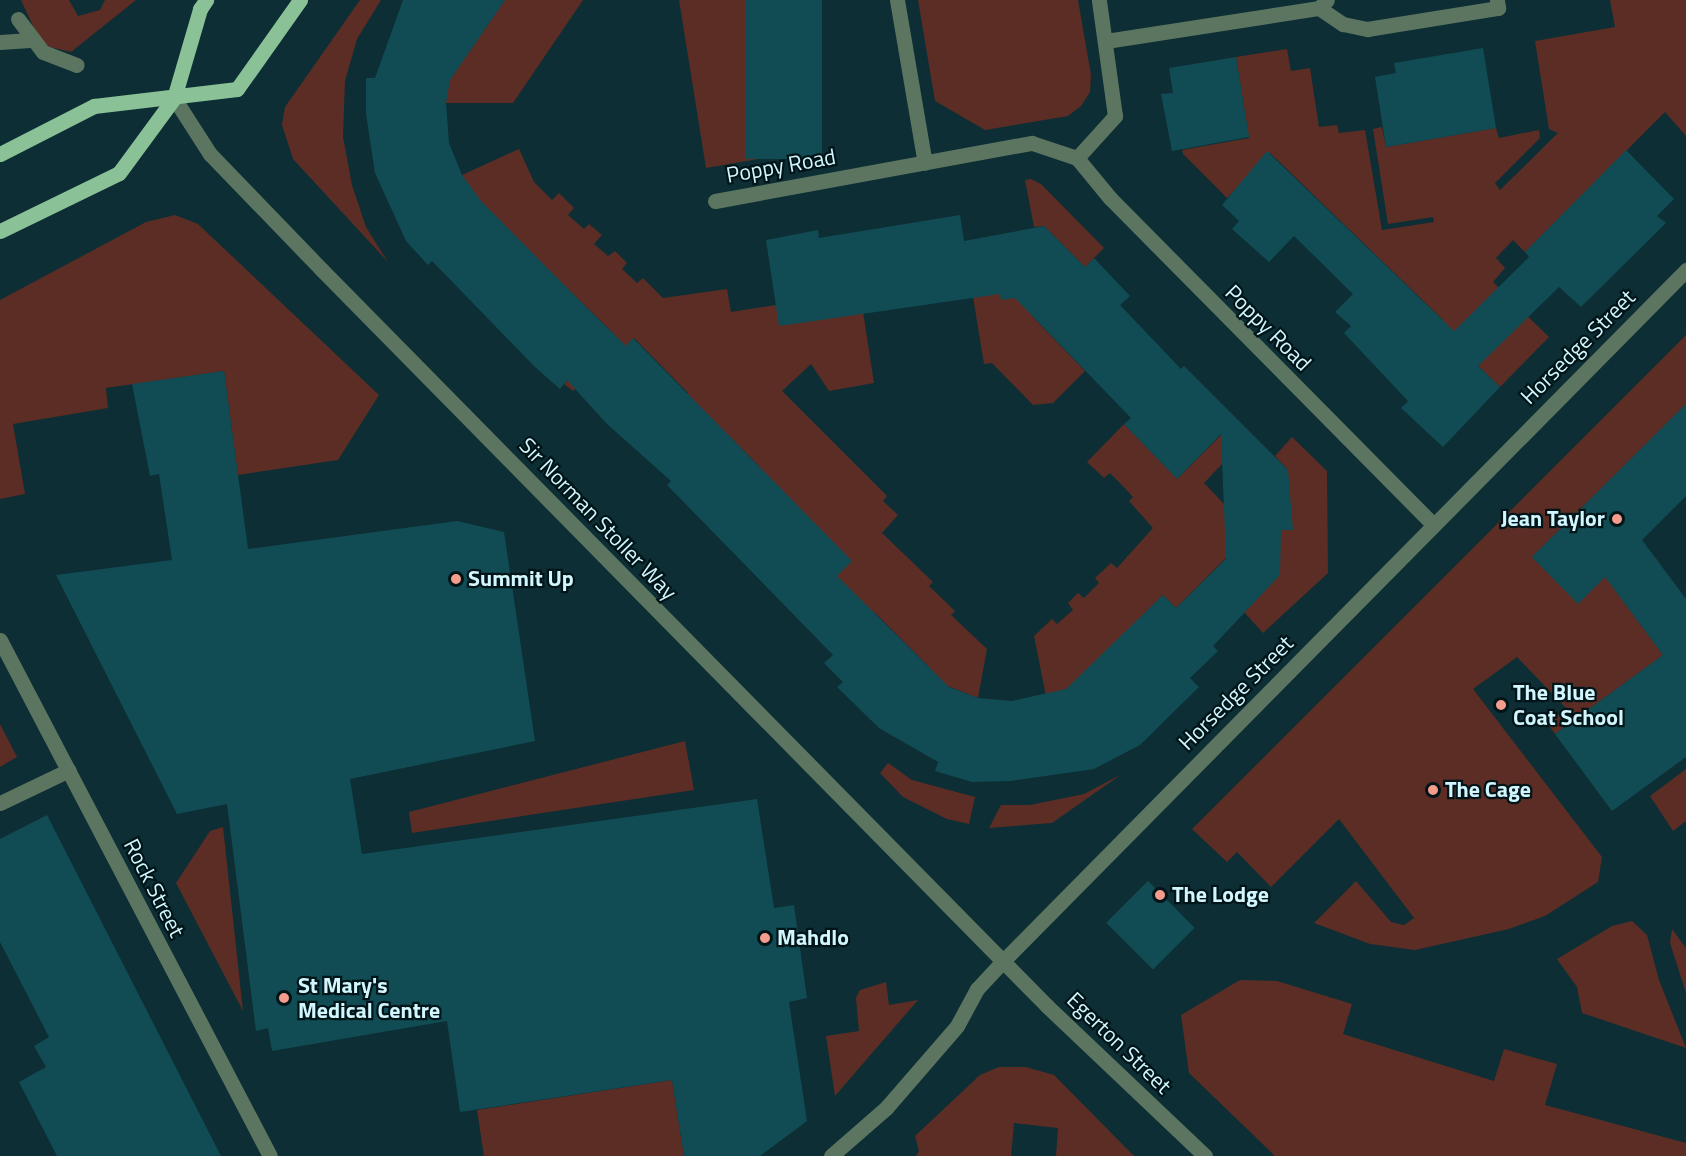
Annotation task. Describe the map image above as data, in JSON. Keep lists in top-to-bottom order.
{
  "streets": {
    "street": [
      "Poppy Road",
      "Horsedge Street",
      "Sir Norman Stoller Way",
      "Rock Street",
      "Egerton Street"
    ]
  },
  "crossings": [
    ["Poppy Road", "Horsedge Street"],
    ["Horsedge Street", "Sir Norman Stoller Way"],
    ["Horsedge Street", "Egerton Street"],
    ["Sir Norman Stoller Way", "Egerton Street"]
  ],
  "places": [
    "Jean Taylor",
    "Summit Up",
    "The Blue Coat School",
    "The Cage",
    "The Lodge",
    "Mahdlo",
    "St Mary's Medical Centre"
  ]
}
